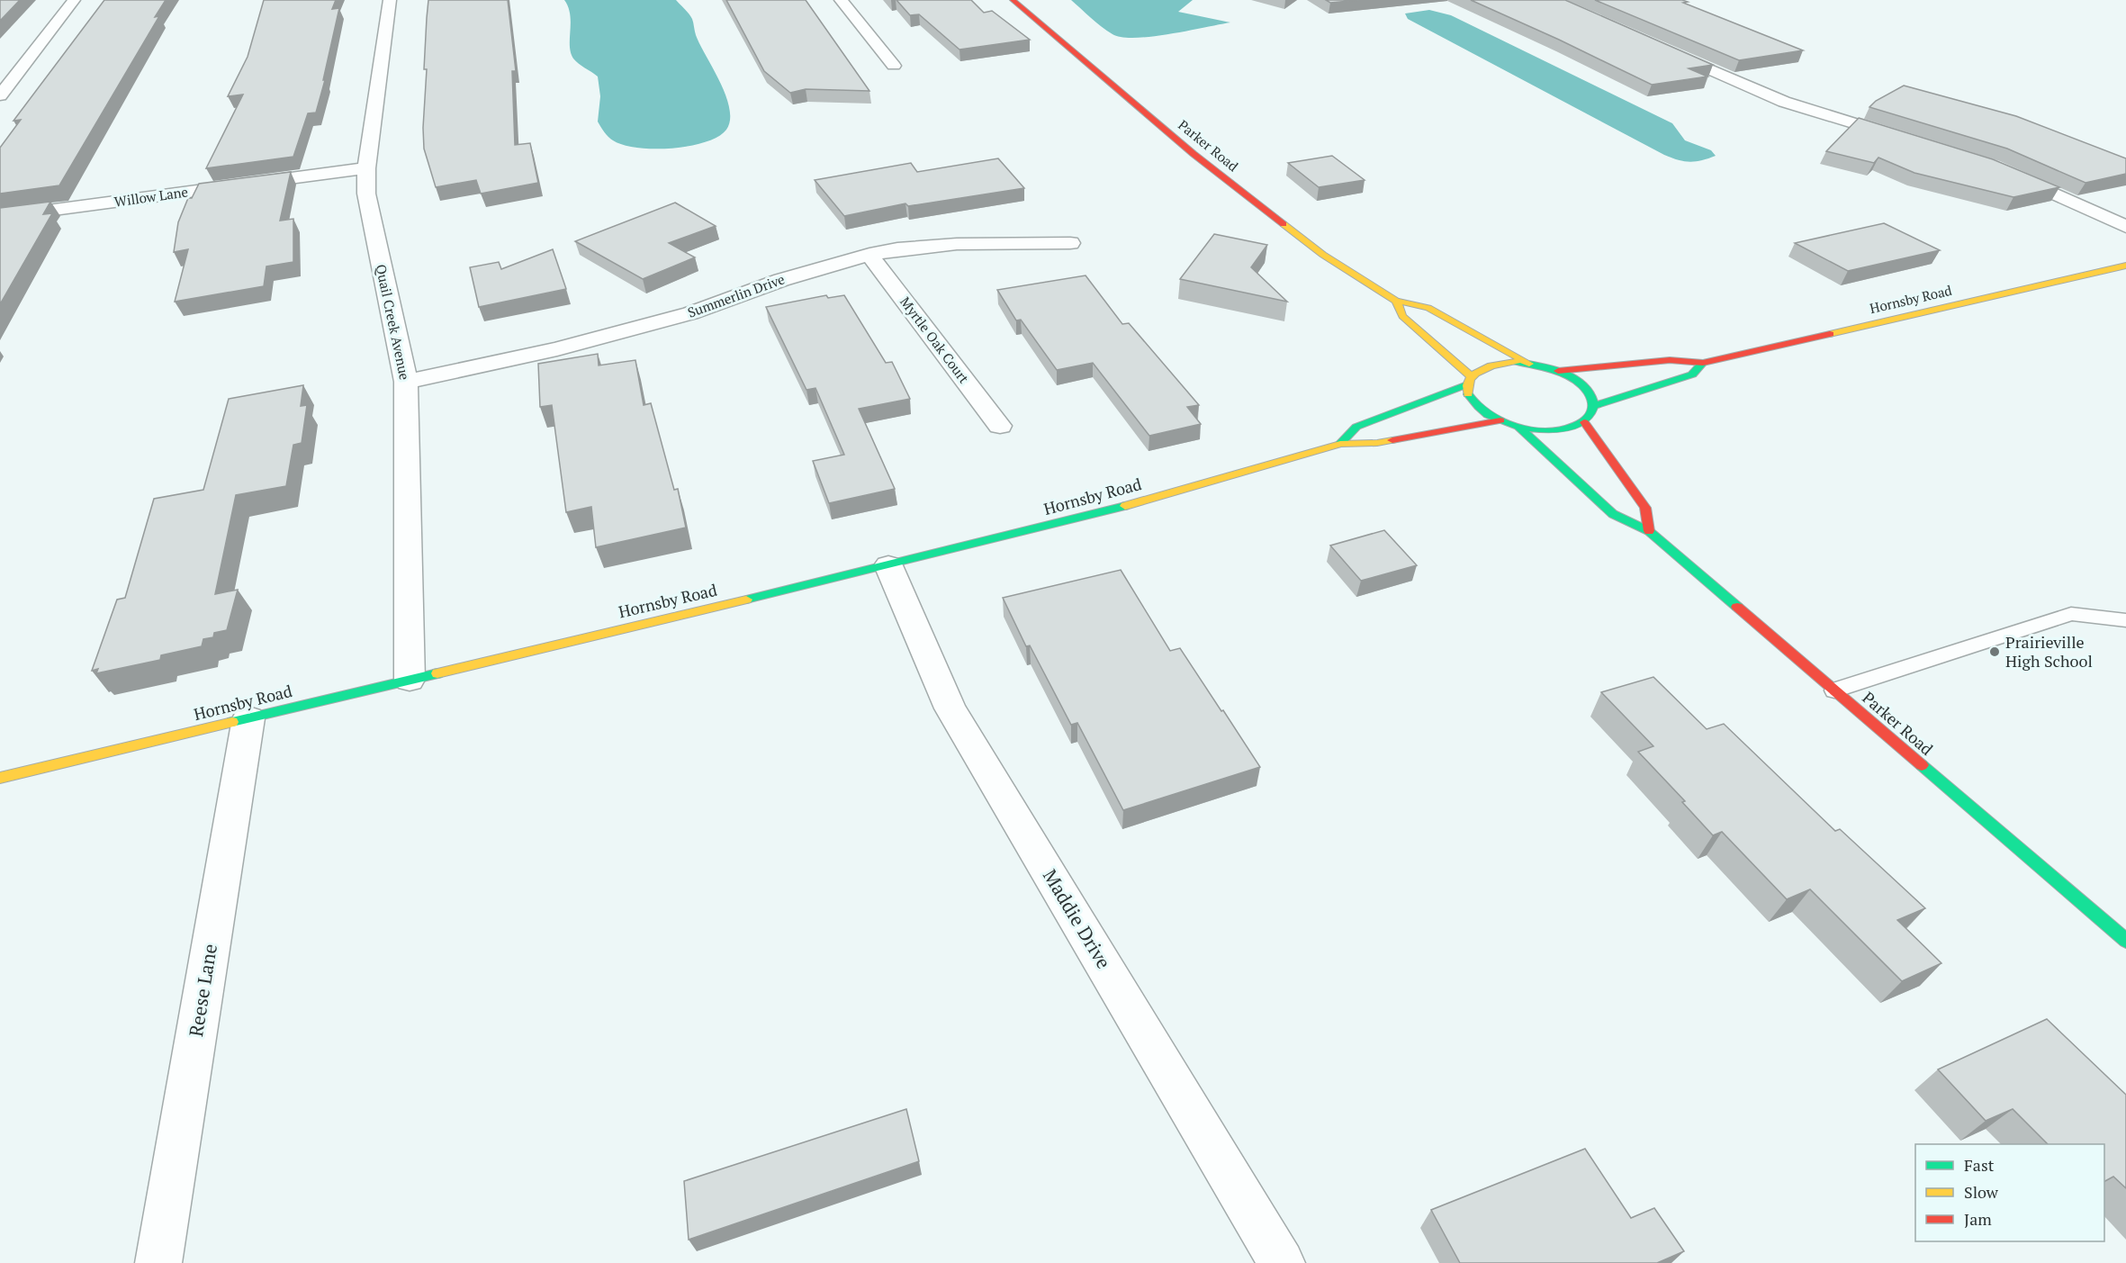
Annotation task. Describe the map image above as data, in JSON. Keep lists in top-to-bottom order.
{
  "streets": {
    "street": [
      "Parker Road",
      "Willow Lane",
      "Summerlin Drive",
      "Hornsby Road",
      "Quail Creek Avenue",
      "Myrtle Oak Court",
      "Maddie Drive",
      "Reese Lane"
    ]
  },
  "crossings": [
    ["Parker Road", "Hornsby Road"],
    ["Willow Lane", "Quail Creek Avenue"],
    ["Summerlin Drive", "Quail Creek Avenue"],
    ["Summerlin Drive", "Myrtle Oak Court"],
    ["Hornsby Road", "Quail Creek Avenue"],
    ["Hornsby Road", "Maddie Drive"],
    ["Hornsby Road", "Reese Lane"]
  ],
  "places": ["Prairieville High School"],
  "legend": ["Fast", "Slow", "Jam"]
}
